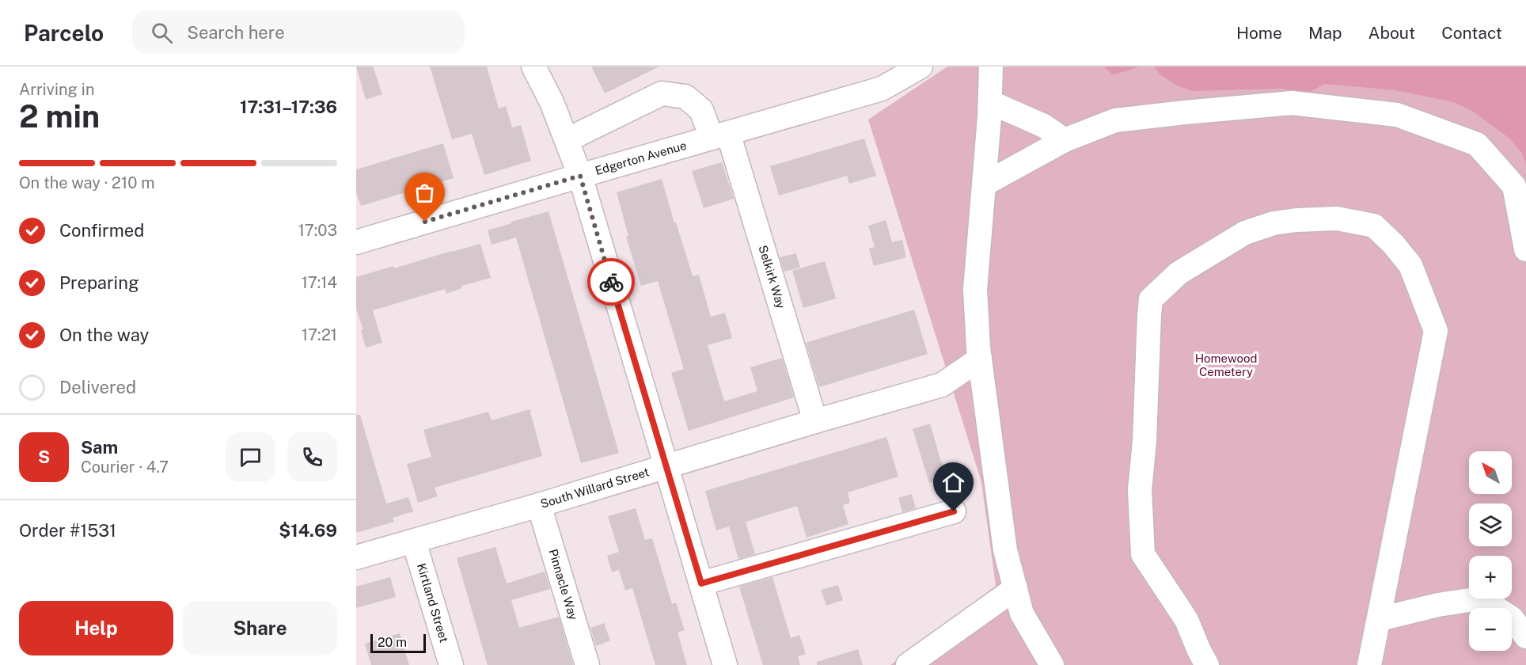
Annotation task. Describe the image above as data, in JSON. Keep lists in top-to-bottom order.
{
  "streets": {
    "street": [
      "Edgerton Avenue",
      "Selkirk Way",
      "South Willard Street",
      "Pinnacle Way",
      "Kirtland Street"
    ]
  },
  "crossings": [
    ["Edgerton Avenue", "Selkirk Way"],
    ["Selkirk Way", "South Willard Street"],
    ["South Willard Street", "Pinnacle Way"],
    ["South Willard Street", "Kirtland Street"]
  ],
  "parks": ["Homewood Cemetery"],
  "scale_bar": "20 m",
  "north": "top left",
  "page": {
    "header": "Parcelo",
    "search": "Search here",
    "nav": [
      "Home",
      "Map",
      "About",
      "Contact"
    ],
    "heading": ["2 min", "Arriving in", "17:31–17:36"],
    "panel": [
      "Sam",
      "Courier · 4.7",
      "Order #1531",
      "$14.69"
    ],
    "bar": "On the way · 210 m",
    "list": [
      ["Confirmed", "17:03"],
      ["Preparing", "17:14"],
      ["On the way", "17:21"],
      "Delivered"
    ],
    "round": "S",
    "map_buttons": ["+", "−"],
    "buttons": ["Help", "Share"],
    "scale": "20 m"
  }
}
